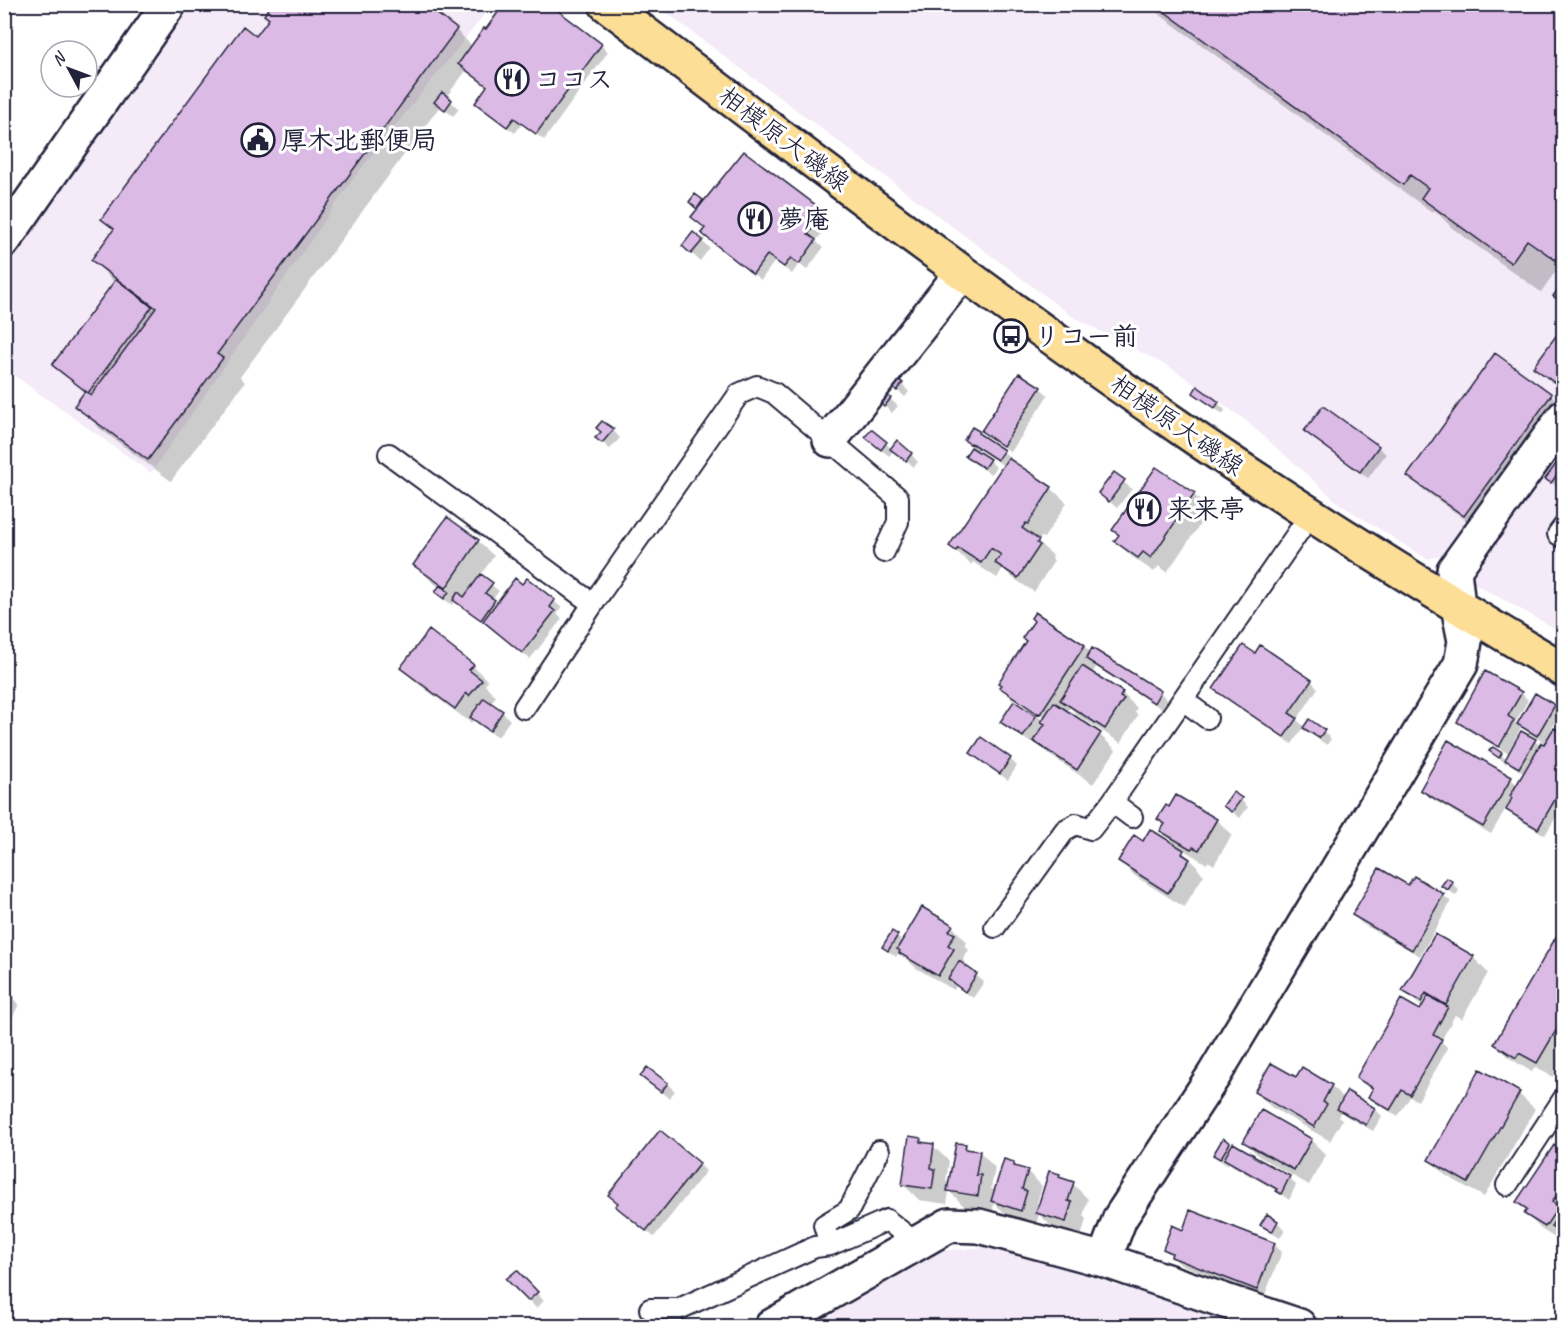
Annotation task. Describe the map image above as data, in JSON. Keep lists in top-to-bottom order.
{
  "streets": {
    "main road": ["相模原大磯線"]
  },
  "places": {
    "restaurant": ["ココス", "夢庵", "来来亭"],
    "public building": ["厚木北郵便局"],
    "bus stop": ["リコー前"]
  },
  "north": "top left"
}
